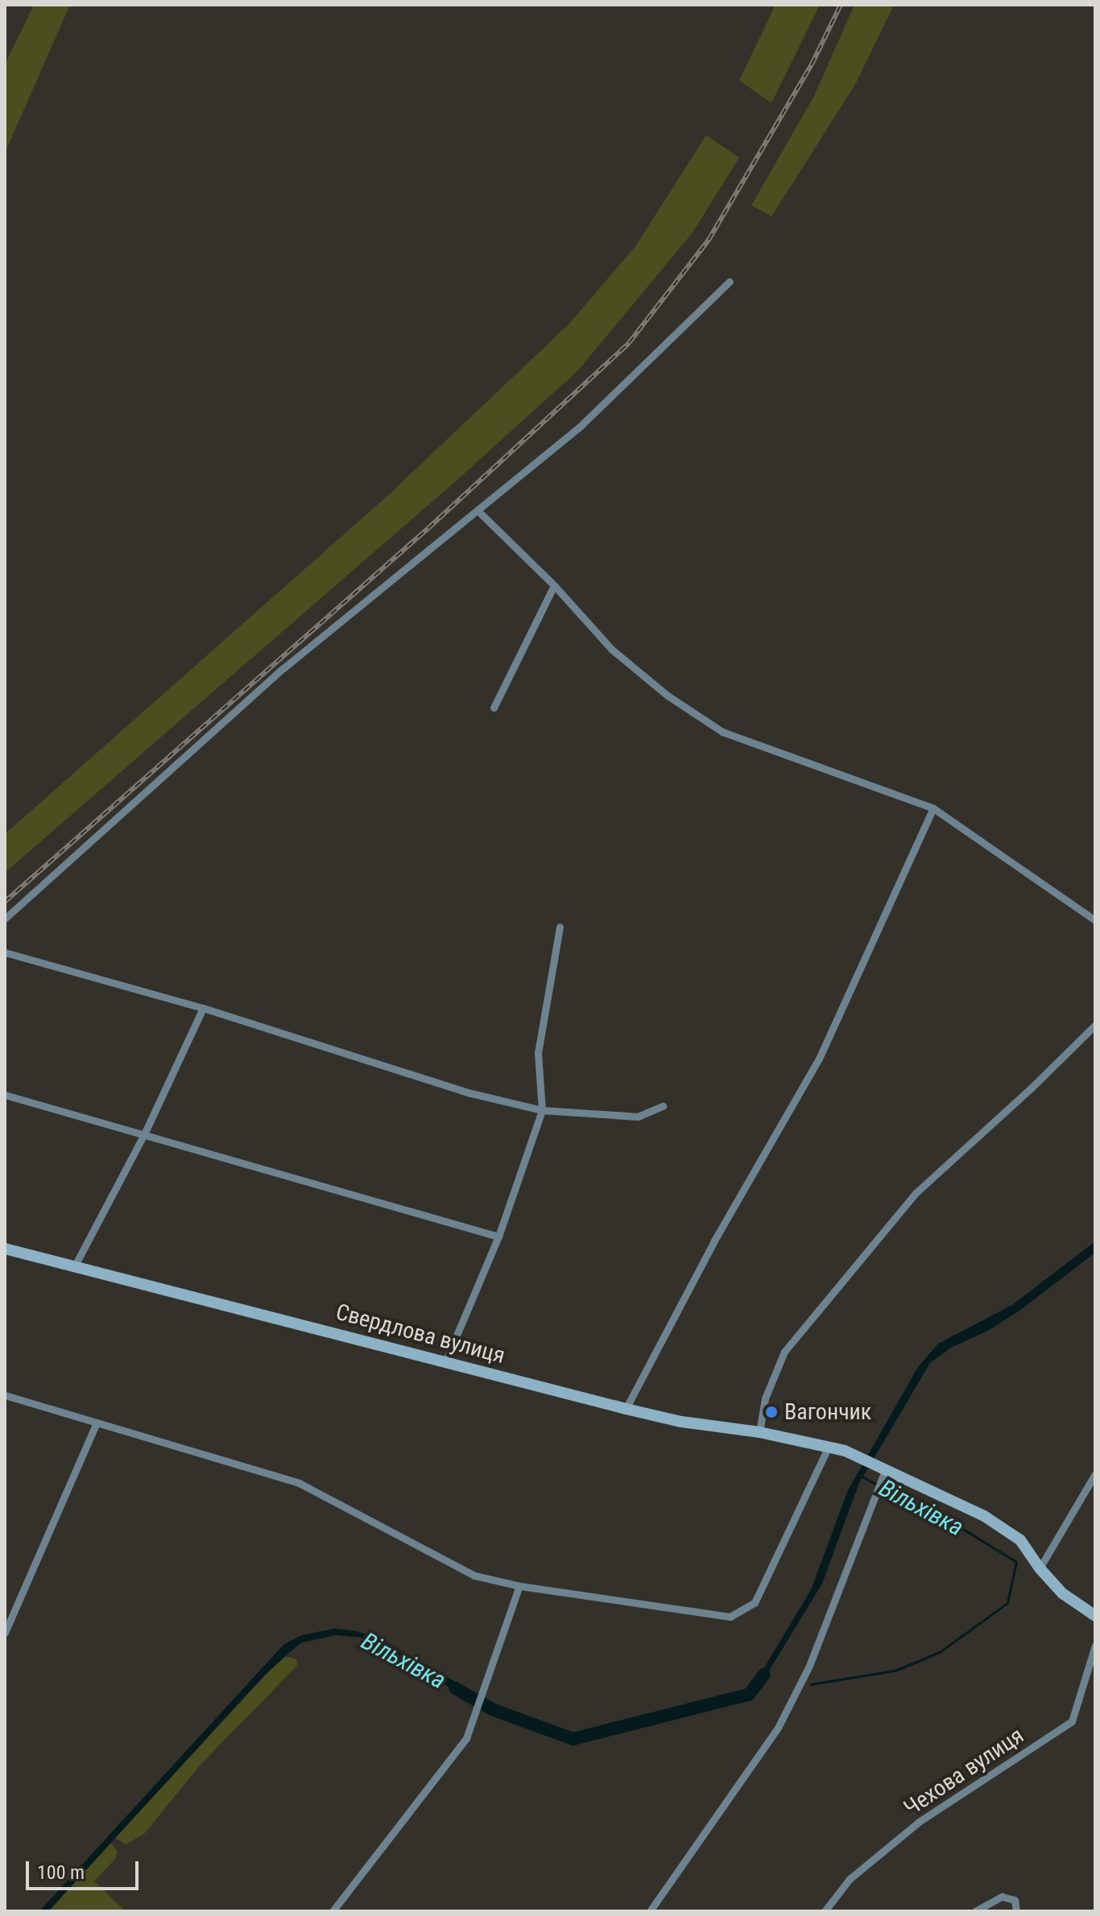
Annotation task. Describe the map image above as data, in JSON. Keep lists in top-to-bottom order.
{
  "streets": {
    "street": ["Свердлова вулиця", "Чехова вулиця"]
  },
  "water": ["Вільхівка"],
  "places": ["Вагончик"],
  "scale_bar": "100 m"
}
